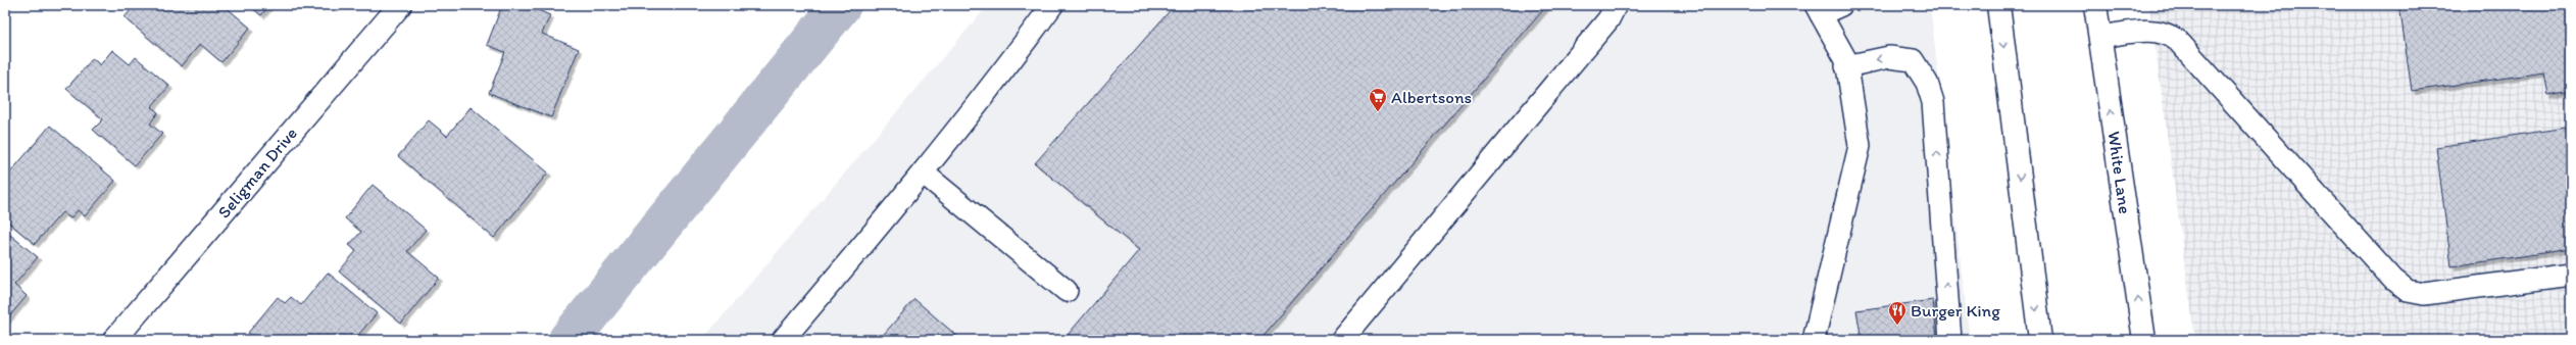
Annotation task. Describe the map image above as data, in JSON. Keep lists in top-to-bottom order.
{
  "streets": {
    "main road": ["Seligman Drive", "White Lane"]
  },
  "places": {
    "supermarket": ["Albertsons"],
    "restaurant": ["Burger King"]
  }
}
